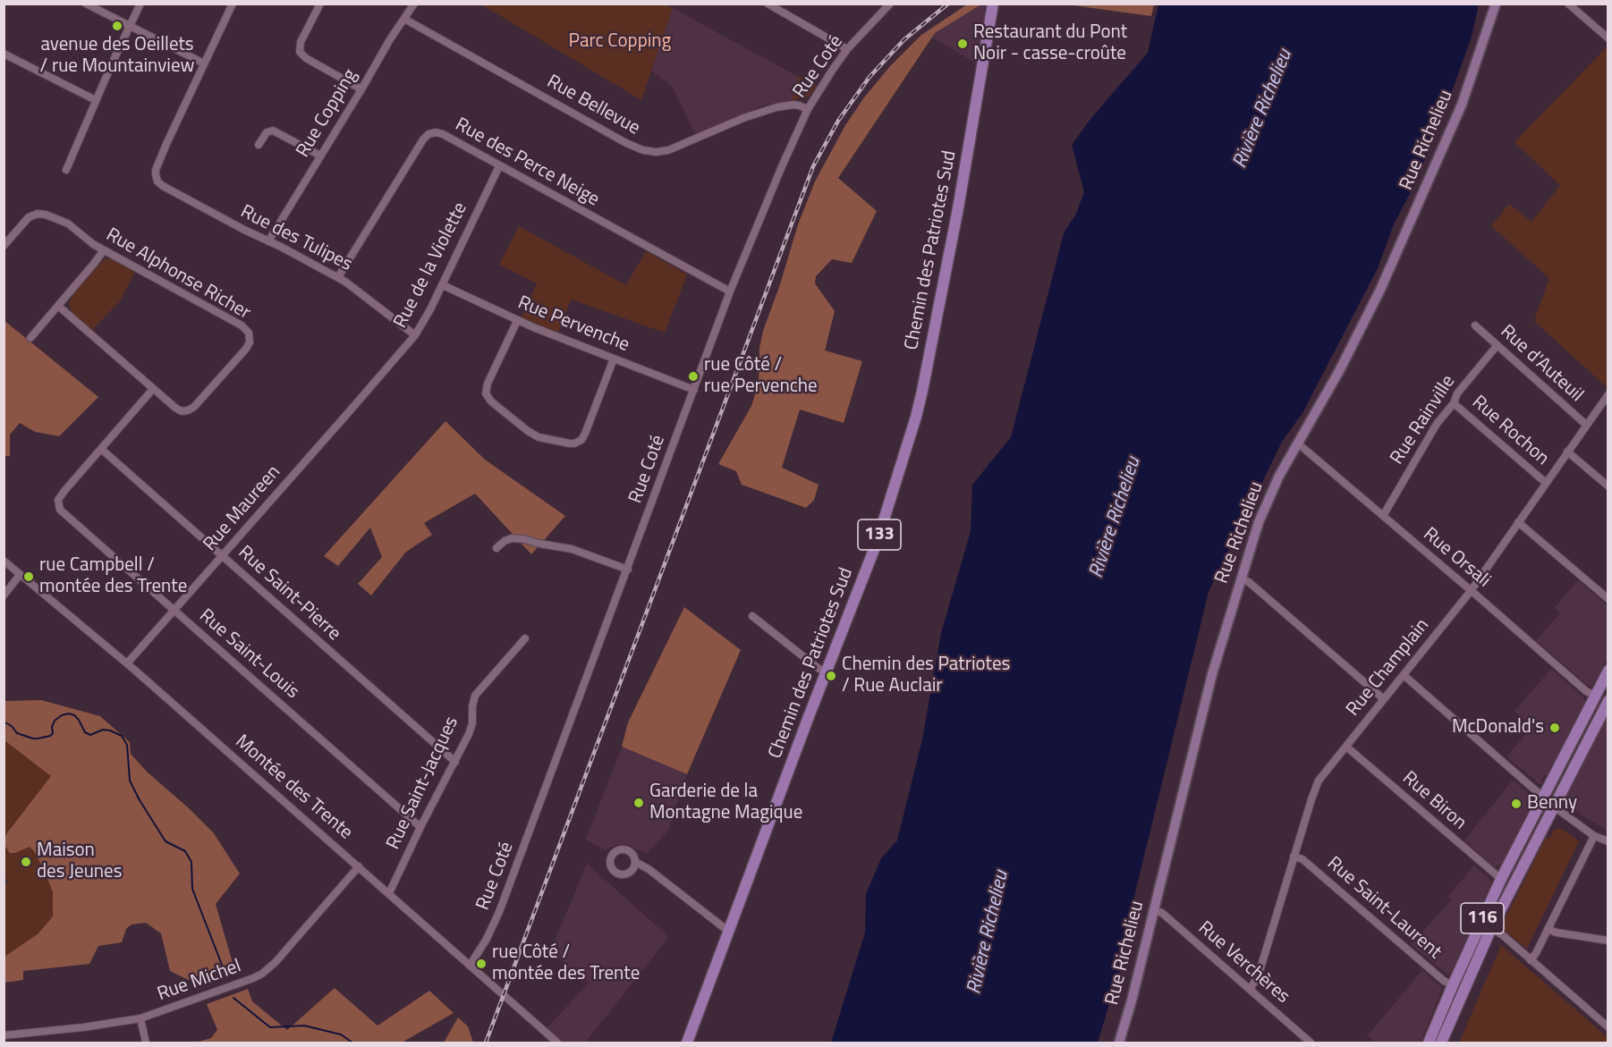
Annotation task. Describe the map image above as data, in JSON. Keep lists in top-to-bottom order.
{
  "streets": {
    "main road": [
      "Rue Richelieu",
      "Chemin des Patriotes Sud",
      "133",
      "116"
    ],
    "street": [
      "Rue Coté",
      "Rue Bellevue",
      "Rue Copping",
      "Rue des Perce Neige",
      "Rue des Tulipes",
      "Rue de la Violette",
      "Rue Alphonse Richer",
      "Rue Pervenche",
      "Rue d'Auteuil",
      "Rue Rainville",
      "Rue Rochon",
      "Rue Maureen",
      "Rue Orsali",
      "Rue Saint-Pierre",
      "Rue Saint-Louis",
      "Rue Champlain",
      "Rue Saint-Jacques",
      "Montée des Trente",
      "Rue Biron",
      "Rue Saint-Laurent",
      "Rue Verchères",
      "Rue Michel"
    ]
  },
  "crossings": [
    ["Rue Coté", "Rue Bellevue"],
    ["Rue Coté", "Rue des Perce Neige"],
    ["Rue Coté", "Rue Pervenche"],
    ["Rue Coté", "Montée des Trente"],
    ["Rue Bellevue", "Rue Copping"],
    ["Rue Copping", "Rue des Tulipes"],
    ["Rue Richelieu", "Rue Orsali"],
    ["Rue Richelieu", "Rue Verchères"],
    ["Rue des Perce Neige", "Rue des Tulipes"],
    ["Rue des Perce Neige", "Rue de la Violette"],
    ["Rue des Tulipes", "Rue de la Violette"],
    ["Rue de la Violette", "Rue Pervenche"],
    ["Rue de la Violette", "Rue Maureen"],
    ["Rue d'Auteuil", "Rue Rainville"],
    ["Rue d'Auteuil", "Rue Champlain"],
    ["Rue Rainville", "Rue Rochon"],
    ["Rue Rainville", "Rue Orsali"],
    ["Rue Rochon", "Rue Champlain"],
    ["Rue Maureen", "Rue Saint-Pierre"],
    ["Rue Maureen", "Rue Saint-Louis"],
    ["Rue Maureen", "Montée des Trente"],
    ["Rue Orsali", "Rue Champlain"],
    ["Rue Orsali", "116"],
    ["Rue Saint-Pierre", "Rue Saint-Louis"],
    ["Rue Saint-Pierre", "Rue Saint-Jacques"],
    ["Rue Saint-Louis", "Rue Saint-Jacques"],
    ["Rue Champlain", "Rue Biron"],
    ["Rue Champlain", "Rue Saint-Laurent"],
    ["Rue Champlain", "Rue Verchères"],
    ["Rue Saint-Jacques", "Montée des Trente"],
    ["Montée des Trente", "Rue Michel"],
    ["Rue Biron", "116"],
    ["Rue Saint-Laurent", "116"]
  ],
  "water": ["Rivière Richelieu"],
  "parks": ["Parc Copping"],
  "places": [
    "avenue des Oeillets / rue Mountainview",
    "Restaurant du Pont Noir - casse-croûte",
    "rue Côté / rue Pervenche",
    "rue Campbell / montée des Trente",
    "Chemin des Patriotes / Rue Auclair",
    "McDonald's",
    "Garderie de la Montagne Magique",
    "Benny",
    "Maison des Jeunes",
    "rue Côté / montée des Trente"
  ]
}
